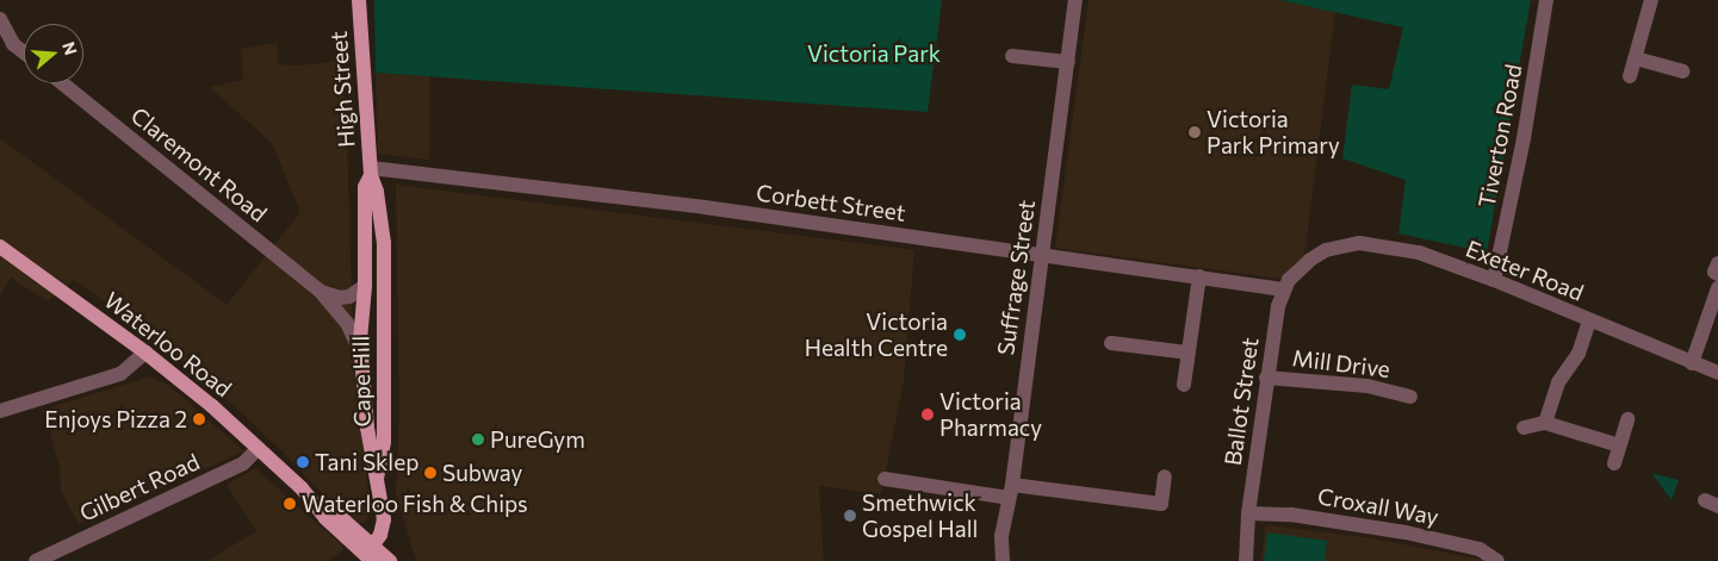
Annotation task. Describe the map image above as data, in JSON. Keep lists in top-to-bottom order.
{
  "streets": {
    "main road": ["High Street", "Waterloo Road", "Cape Hill"],
    "street": [
      "Tiverton Road",
      "Claremont Road",
      "Corbett Street",
      "Exeter Road",
      "Suffrage Street",
      "Mill Drive",
      "Ballot Street",
      "Gilbert Road",
      "Croxall Way"
    ]
  },
  "crossings": [
    ["High Street", "Claremont Road"],
    ["High Street", "Corbett Street"],
    ["High Street", "Cape Hill"],
    ["Tiverton Road", "Exeter Road"],
    ["Claremont Road", "Cape Hill"],
    ["Corbett Street", "Suffrage Street"],
    ["Corbett Street", "Ballot Street"],
    ["Exeter Road", "Ballot Street"],
    ["Waterloo Road", "Cape Hill"],
    ["Waterloo Road", "Gilbert Road"],
    ["Mill Drive", "Ballot Street"],
    ["Ballot Street", "Croxall Way"]
  ],
  "parks": ["Victoria Park"],
  "places": [
    "Victoria Park Primary",
    "Victoria Health Centre",
    "Victoria Pharmacy",
    "Enjoys Pizza 2",
    "PureGym",
    "Tani Sklep",
    "Subway",
    "Waterloo Fish & Chips",
    "Smethwick Gospel Hall"
  ],
  "north": "right"
}
